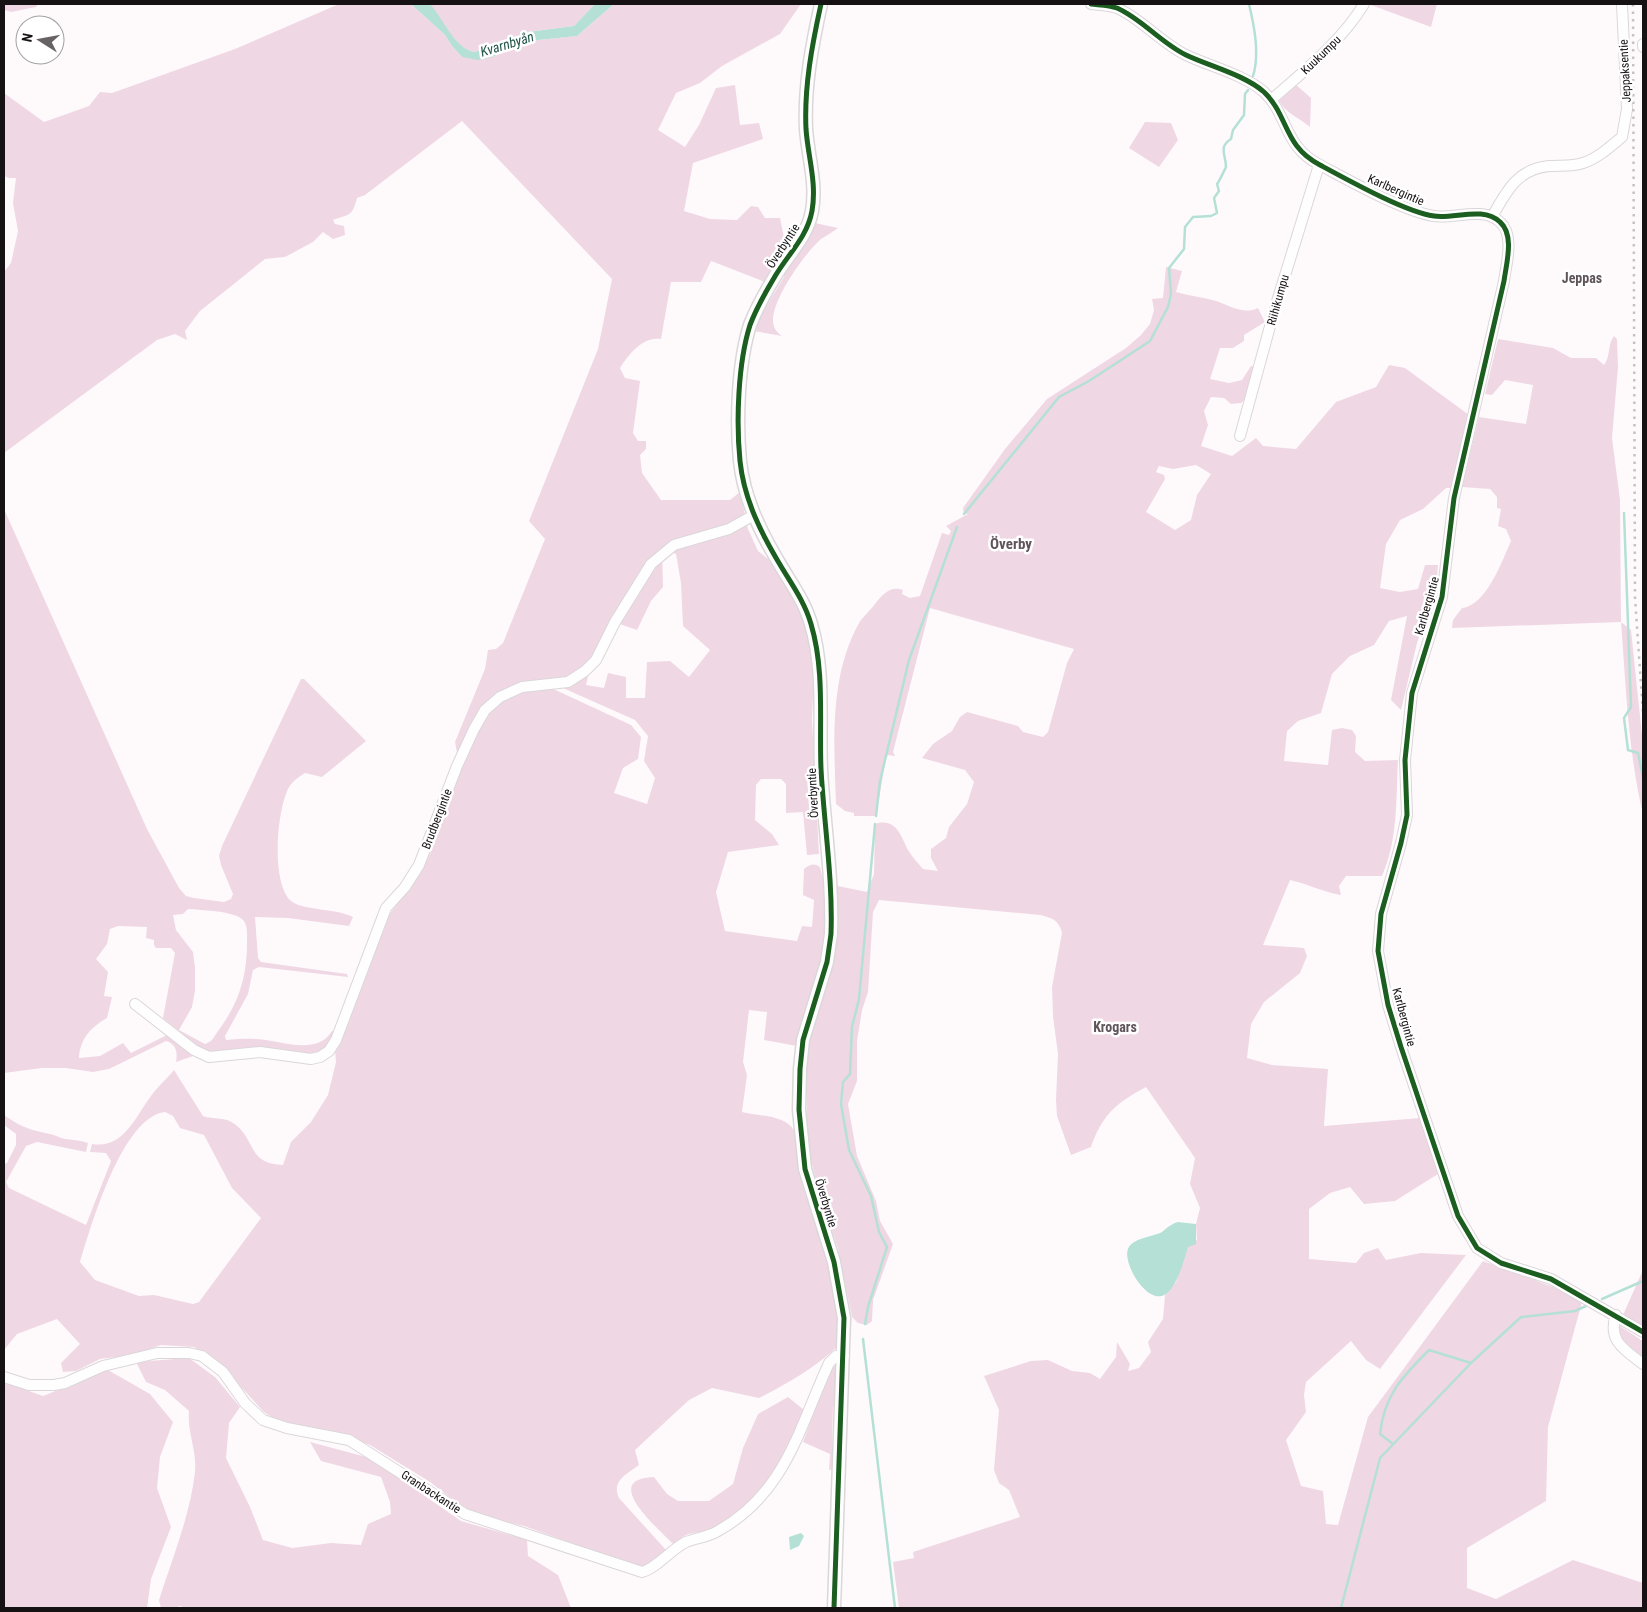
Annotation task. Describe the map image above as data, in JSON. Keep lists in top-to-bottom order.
{
  "streets": {
    "street": [
      "Kuukumpu",
      "Jeppaksentie",
      "Karlbergintie",
      "Överbyntie",
      "Riihikumpu",
      "Brudbergintie",
      "Granbackantie"
    ]
  },
  "crossings": [
    ["Kuukumpu", "Karlbergintie"],
    ["Jeppaksentie", "Karlbergintie"],
    ["Karlbergintie", "Riihikumpu"],
    ["Överbyntie", "Brudbergintie"],
    ["Överbyntie", "Granbackantie"]
  ],
  "districts": ["Jeppas", "Överby", "Krogars"],
  "water": ["Kvarnbyån"],
  "north": "left"
}
